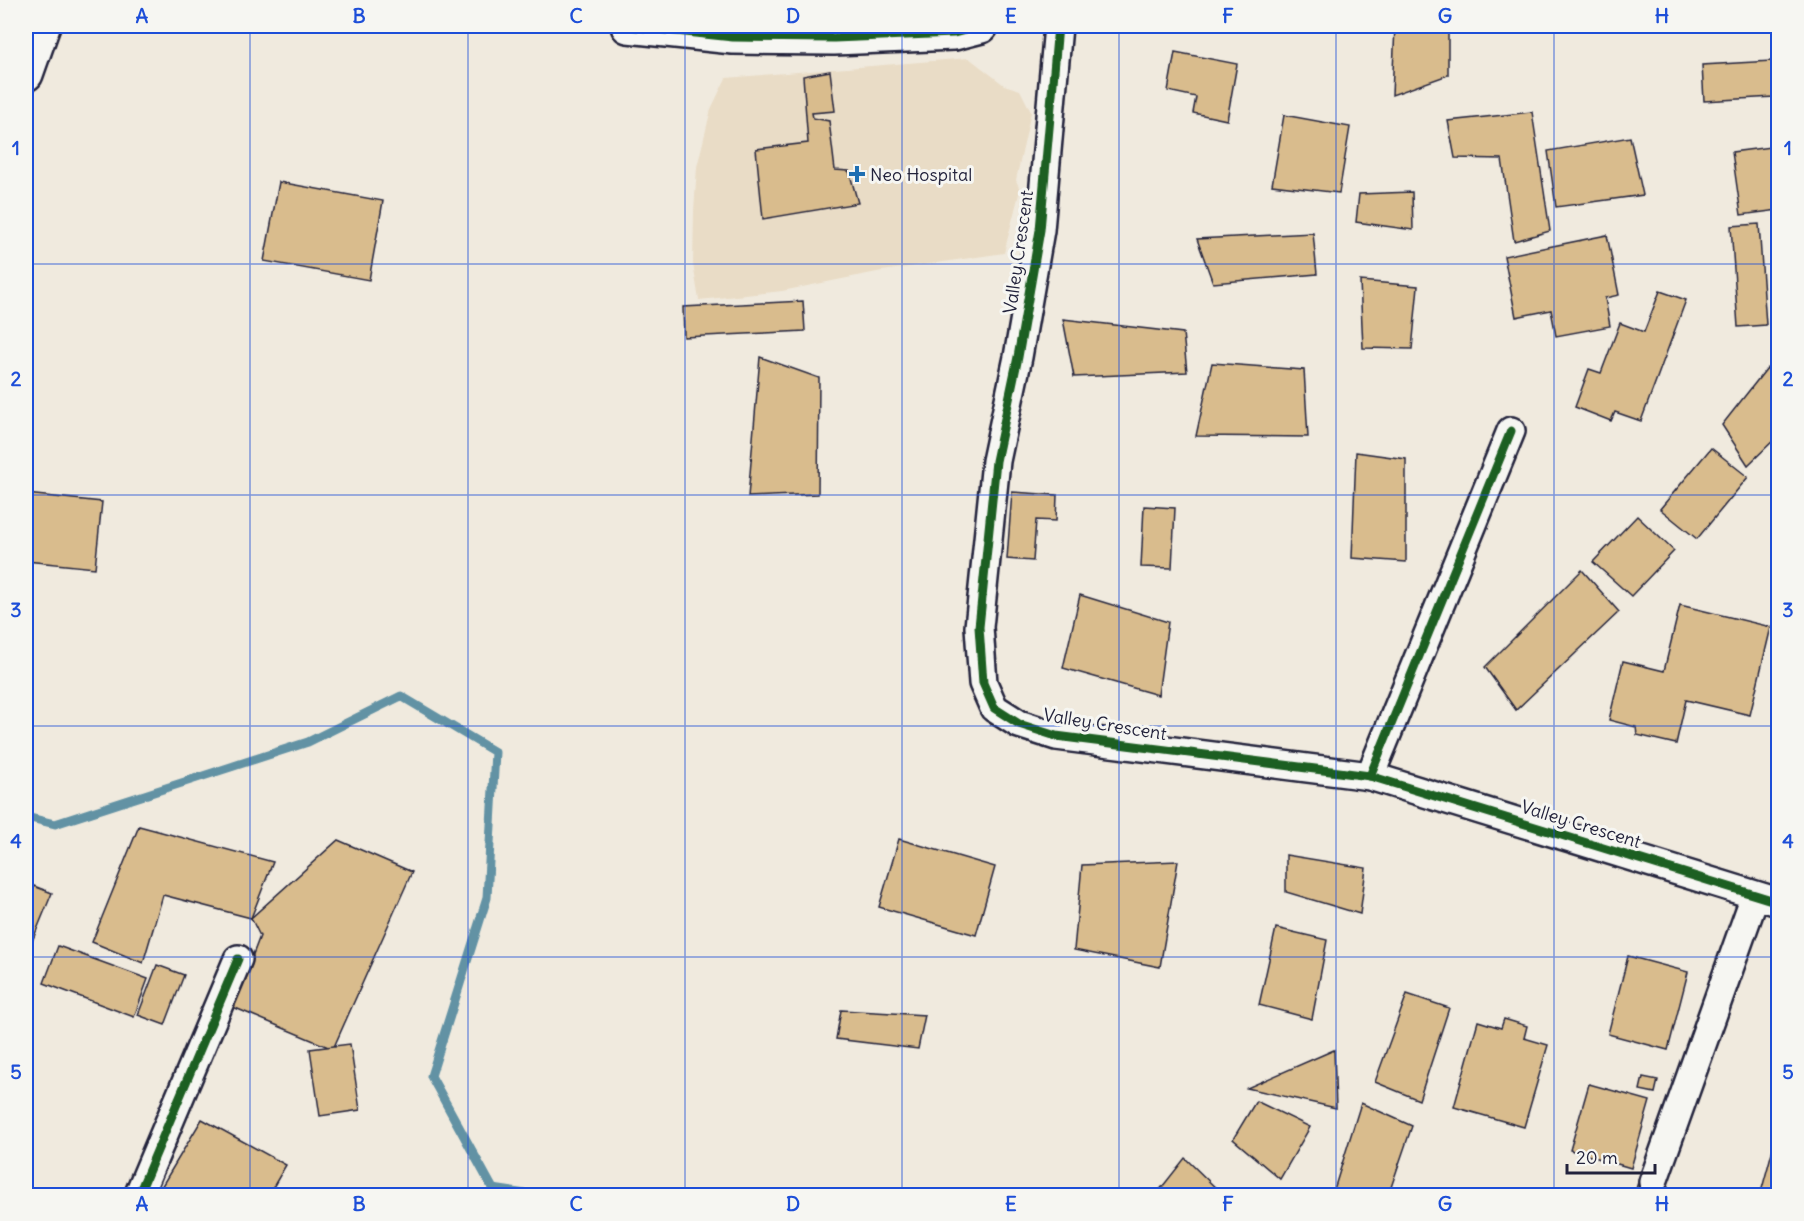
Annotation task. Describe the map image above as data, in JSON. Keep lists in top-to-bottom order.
{
  "streets": {
    "street": ["Valley Crescent"]
  },
  "places": {
    "health": ["Neo Hospital"]
  },
  "scale_bar": "20 m",
  "grid": {
    "columns": [
      "A",
      "B",
      "C",
      "D",
      "E",
      "F",
      "G",
      "H"
    ],
    "rows": [
      "1",
      "2",
      "3",
      "4",
      "5"
    ]
  }
}
